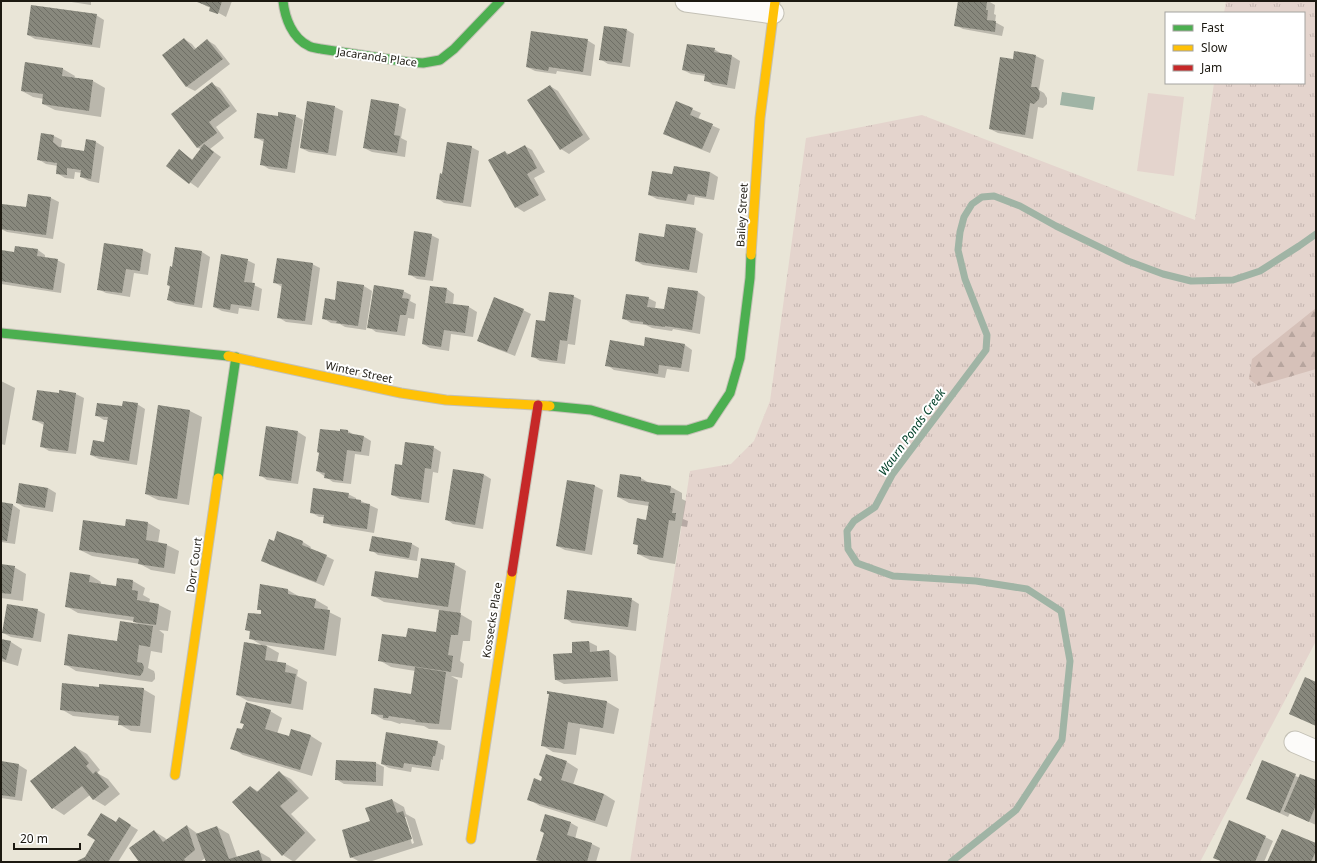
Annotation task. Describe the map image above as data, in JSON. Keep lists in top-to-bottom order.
{
  "streets": {
    "street": [
      "Jacaranda Place",
      "Bailey Street",
      "Winter Street",
      "Dorr Court",
      "Kossecks Place"
    ]
  },
  "crossings": [
    ["Bailey Street", "Winter Street"],
    ["Winter Street", "Dorr Court"],
    ["Winter Street", "Kossecks Place"]
  ],
  "water": ["Waurn Ponds Creek"],
  "legend": ["Fast", "Slow", "Jam"],
  "scale_bar": "20 m"
}
